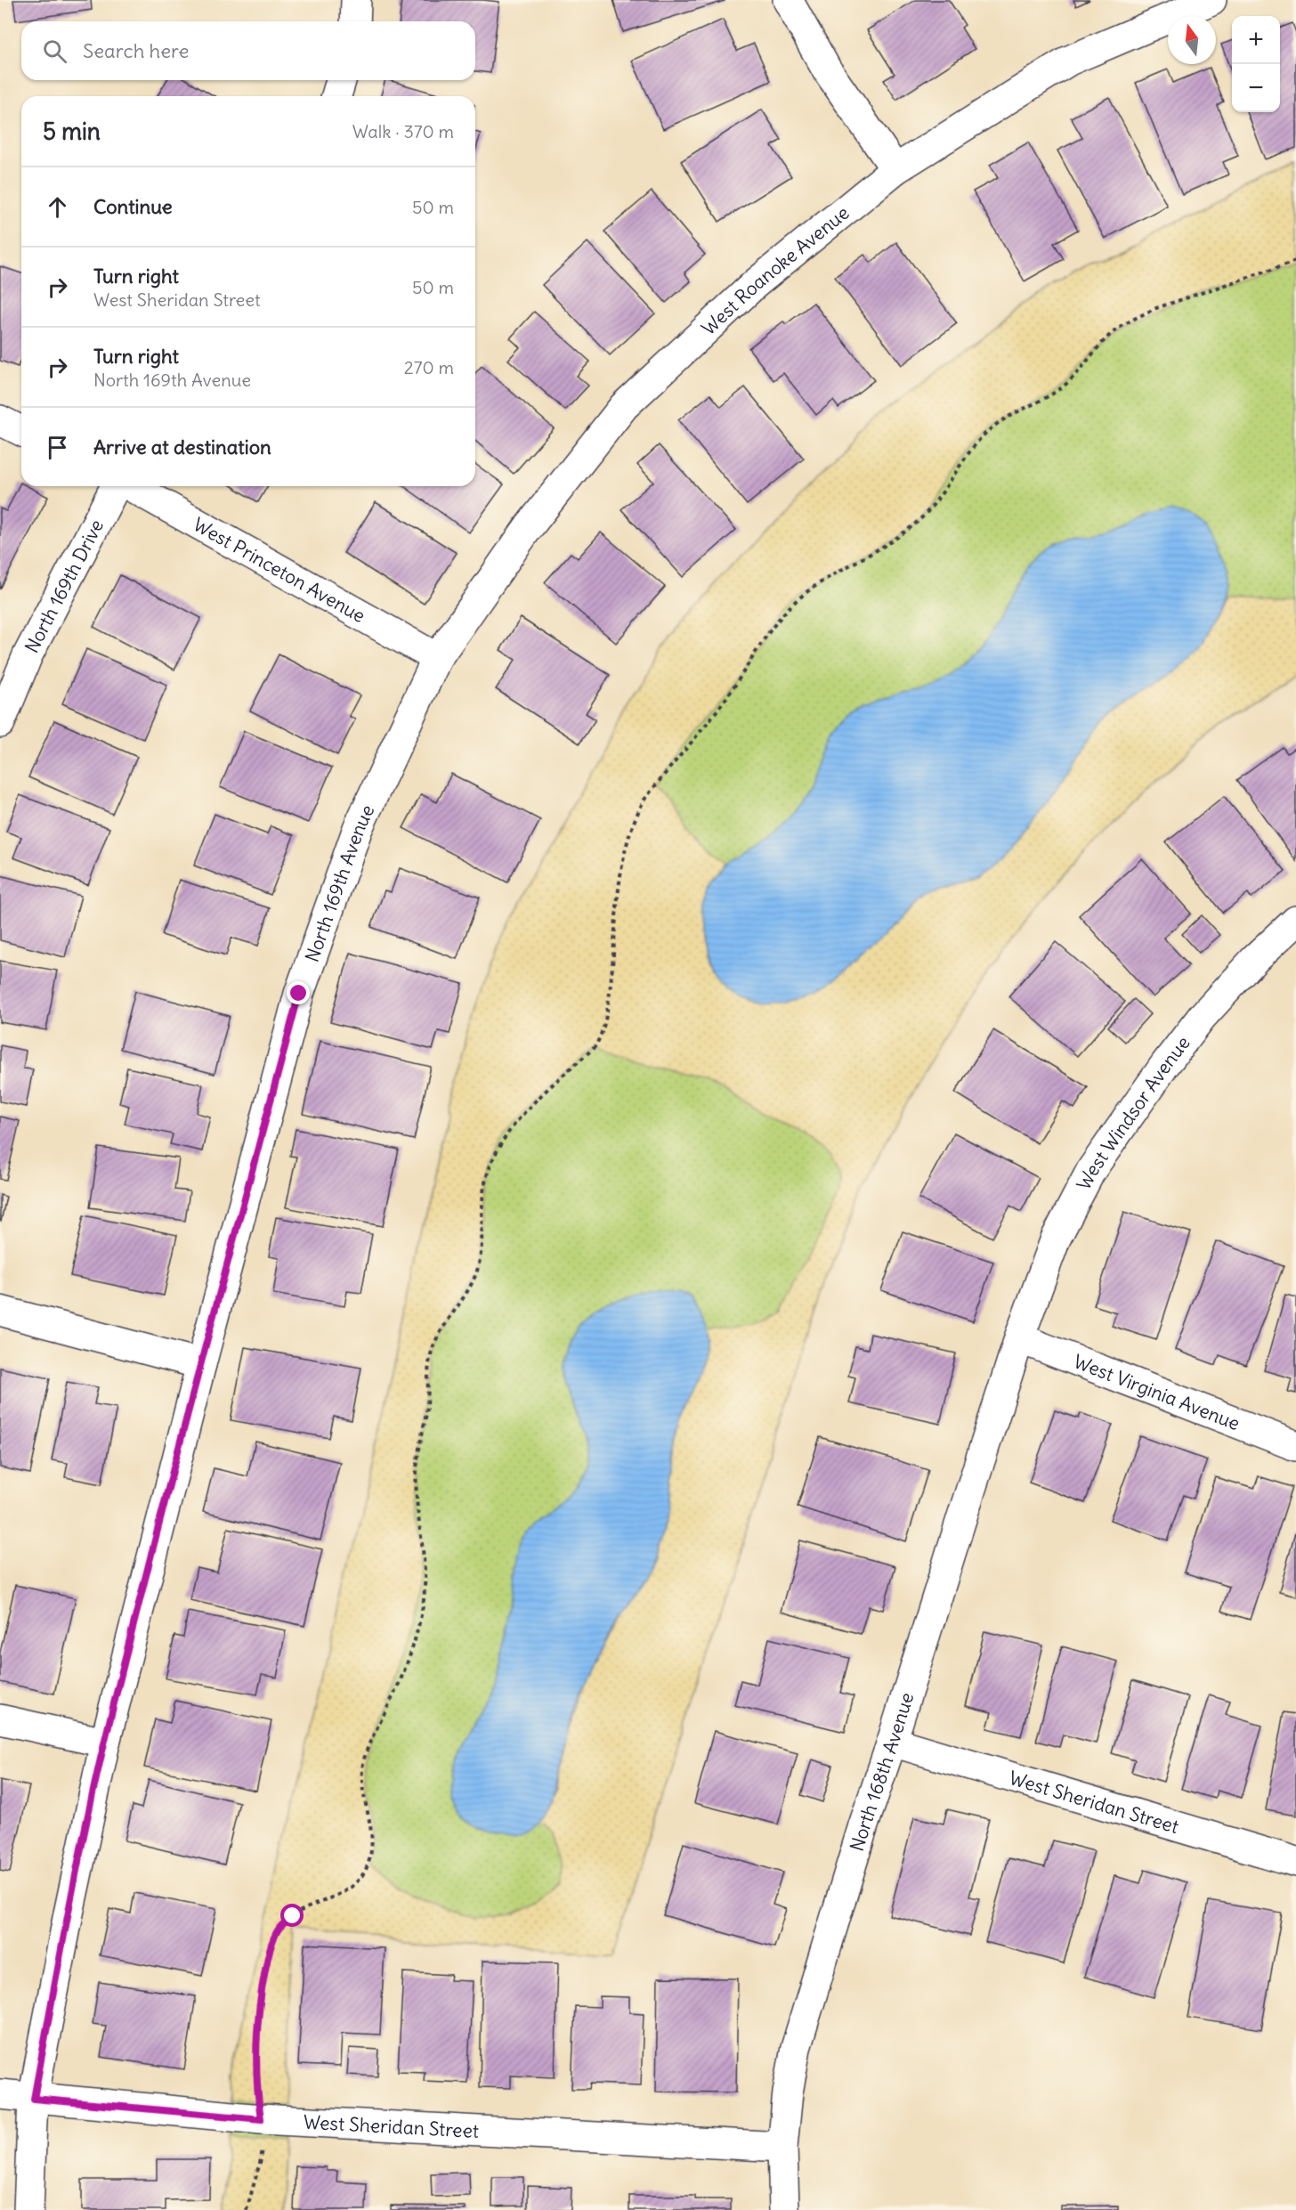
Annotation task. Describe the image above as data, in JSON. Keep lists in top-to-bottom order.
{
  "streets": {
    "street": [
      "West Roanoke Avenue",
      "West Princeton Avenue",
      "North 169th Drive",
      "North 169th Avenue",
      "West Windsor Avenue",
      "West Virginia Avenue",
      "North 168th Avenue",
      "West Sheridan Street"
    ]
  },
  "crossings": [
    ["West Roanoke Avenue", "West Princeton Avenue"],
    ["West Roanoke Avenue", "North 169th Avenue"],
    ["West Princeton Avenue", "North 169th Avenue"],
    ["North 169th Avenue", "West Sheridan Street"],
    ["West Windsor Avenue", "West Virginia Avenue"],
    ["West Windsor Avenue", "North 168th Avenue"],
    ["West Virginia Avenue", "North 168th Avenue"],
    ["North 168th Avenue", "West Sheridan Street"]
  ],
  "north": "top",
  "page": {
    "map_buttons": ["+", "−"],
    "search": "Search here",
    "heading": ["5 min", "Walk · 370 m"],
    "list": [
      ["Continue", "50 m"],
      ["Turn right", "West Sheridan Street", "50 m"],
      ["Turn right", "North 169th Avenue", "270 m"],
      "Arrive at destination"
    ]
  }
}
